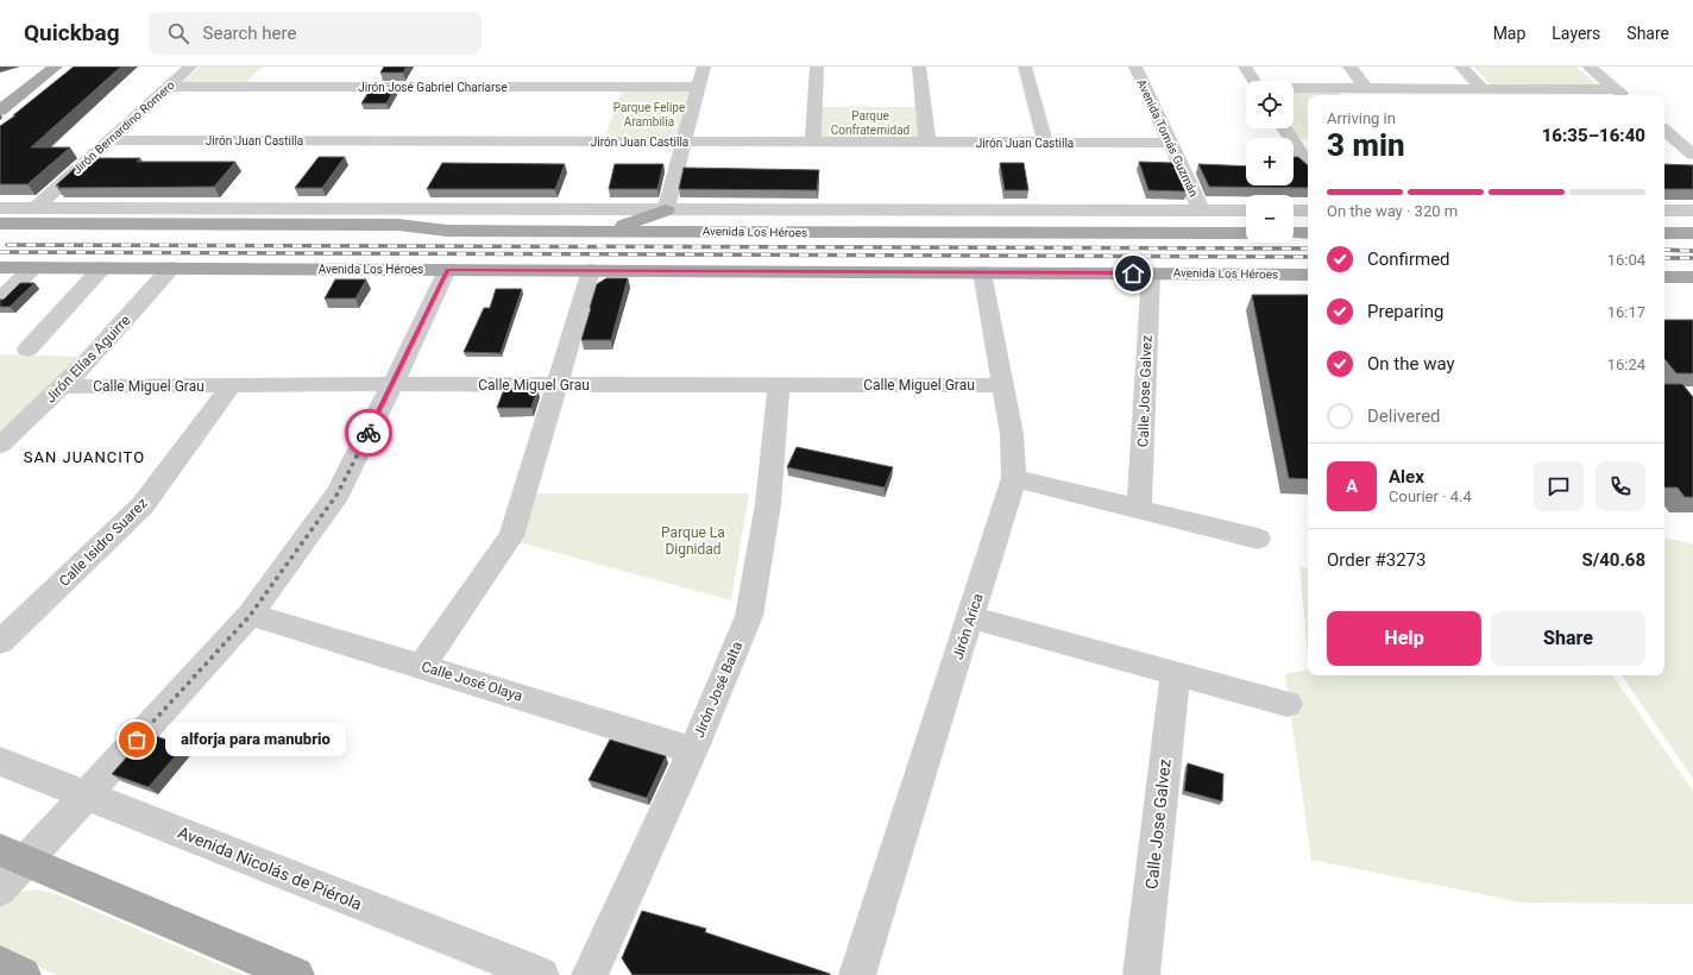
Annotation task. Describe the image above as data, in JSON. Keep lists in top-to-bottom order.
{
  "streets": {
    "main road": ["Avenida Los Héroes"],
    "street": [
      "Jirón José Gabriel Chariarse",
      "Jirón Bernardino Romero",
      "Avenida Tomás Guzmán",
      "Jirón Juan Castilla",
      "Jirón Elías Aguirre",
      "Calle Miguel Grau",
      "Calle Jose Galvez",
      "Calle Isidro Suarez",
      "Jirón Arica",
      "Calle José Olaya",
      "Jirón José Balta",
      "Avenida Nicolás de Piérola"
    ]
  },
  "crossings": [
    ["Jirón José Gabriel Chariarse", "Jirón Bernardino Romero"],
    ["Jirón Bernardino Romero", "Jirón Juan Castilla"],
    ["Jirón Bernardino Romero", "Avenida Los Héroes"],
    ["Avenida Tomás Guzmán", "Jirón Juan Castilla"],
    ["Avenida Tomás Guzmán", "Avenida Los Héroes"],
    ["Avenida Los Héroes", "Jirón Elías Aguirre"],
    ["Avenida Los Héroes", "Calle Jose Galvez"],
    ["Avenida Los Héroes", "Jirón Arica"],
    ["Jirón Elías Aguirre", "Calle Miguel Grau"],
    ["Calle Miguel Grau", "Calle Isidro Suarez"],
    ["Calle Miguel Grau", "Jirón Arica"],
    ["Calle Miguel Grau", "Jirón José Balta"],
    ["Calle José Olaya", "Jirón José Balta"]
  ],
  "districts": ["SAN JUANCITO"],
  "parks": ["Parque Felipe Arambilia", "Parque Confraternidad", "Parque La Dignidad"],
  "places": ["alforja para manubrio"],
  "page": {
    "header": "Quickbag",
    "search": "Search here",
    "nav": ["Map", "Layers", "Share"],
    "map_buttons": ["+", "−"],
    "heading": ["3 min", "Arriving in", "16:35–16:40"],
    "panel": [
      "Alex",
      "Courier · 4.4",
      "Order #3273",
      "S/40.68"
    ],
    "bar": "On the way · 320 m",
    "list": [
      ["Confirmed", "16:04"],
      ["Preparing", "16:17"],
      ["On the way", "16:24"],
      "Delivered"
    ],
    "round": "A",
    "buttons": ["Help", "Share"],
    "bubble": "alforja para manubrio"
  }
}
